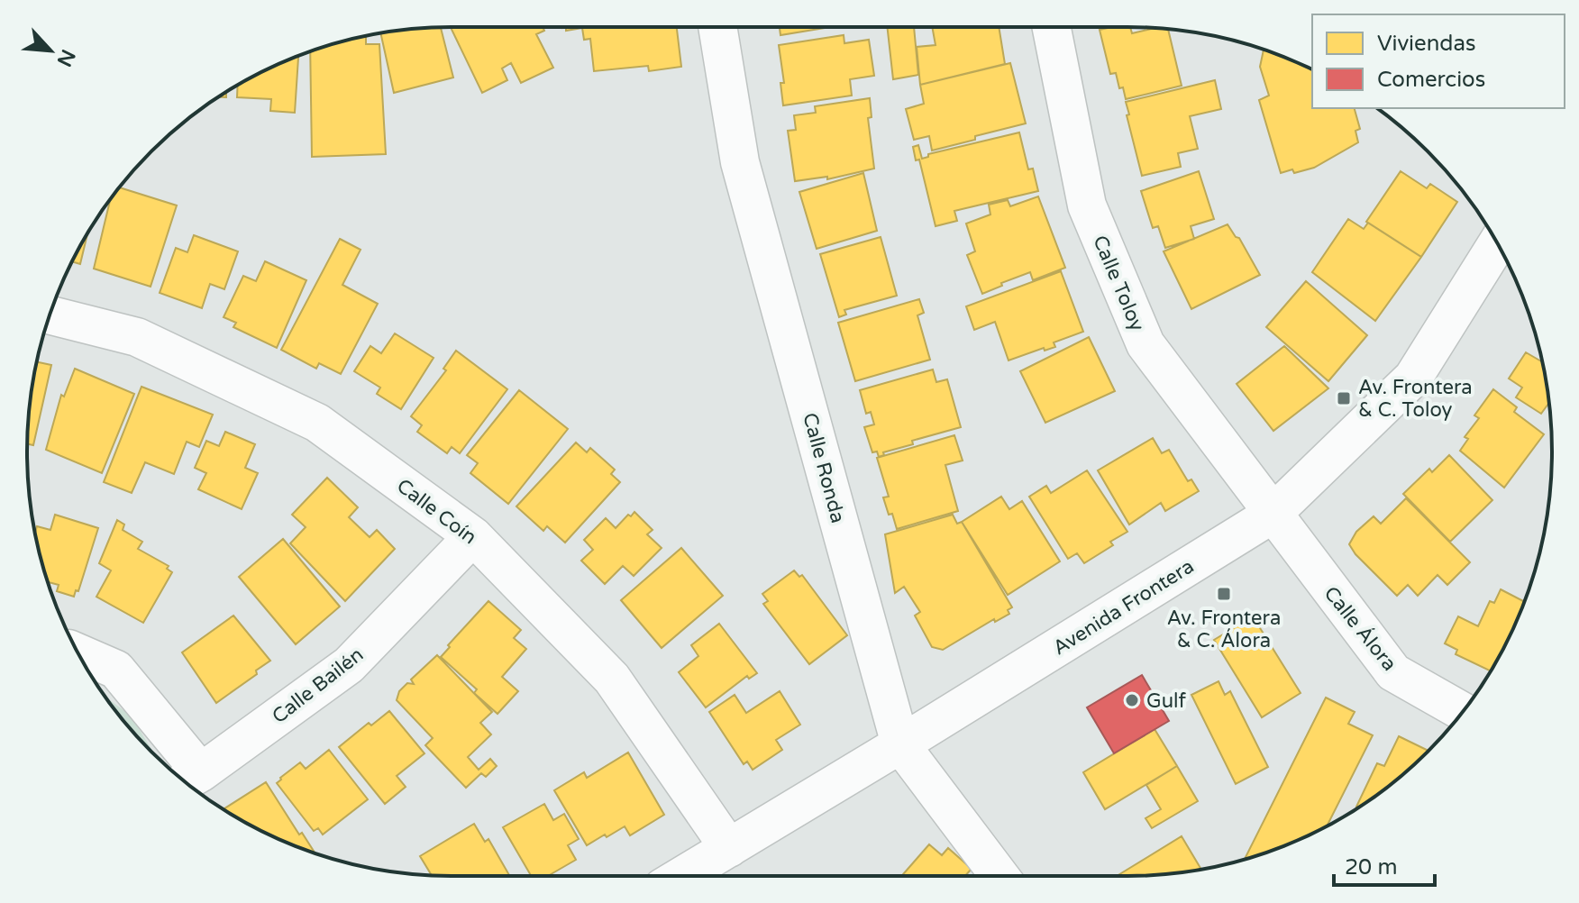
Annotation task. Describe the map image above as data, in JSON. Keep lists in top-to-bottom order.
{
  "streets": {
    "street": [
      "Calle Toloy",
      "Calle Ronda",
      "Calle Coín",
      "Avenida Frontera",
      "Calle Álora",
      "Calle Bailén"
    ]
  },
  "crossings": [
    ["Calle Toloy", "Avenida Frontera"],
    ["Calle Toloy", "Calle Álora"],
    ["Calle Ronda", "Avenida Frontera"],
    ["Calle Coín", "Avenida Frontera"],
    ["Calle Coín", "Calle Bailén"],
    ["Avenida Frontera", "Calle Álora"]
  ],
  "places": {
    "transit": ["Av. Frontera & C. Toloy", "Av. Frontera & C. Álora"],
    "other": ["Gulf"]
  },
  "legend": ["Viviendas", "Comercios"],
  "scale_bar": "20 m",
  "north": "bottom right"
}
